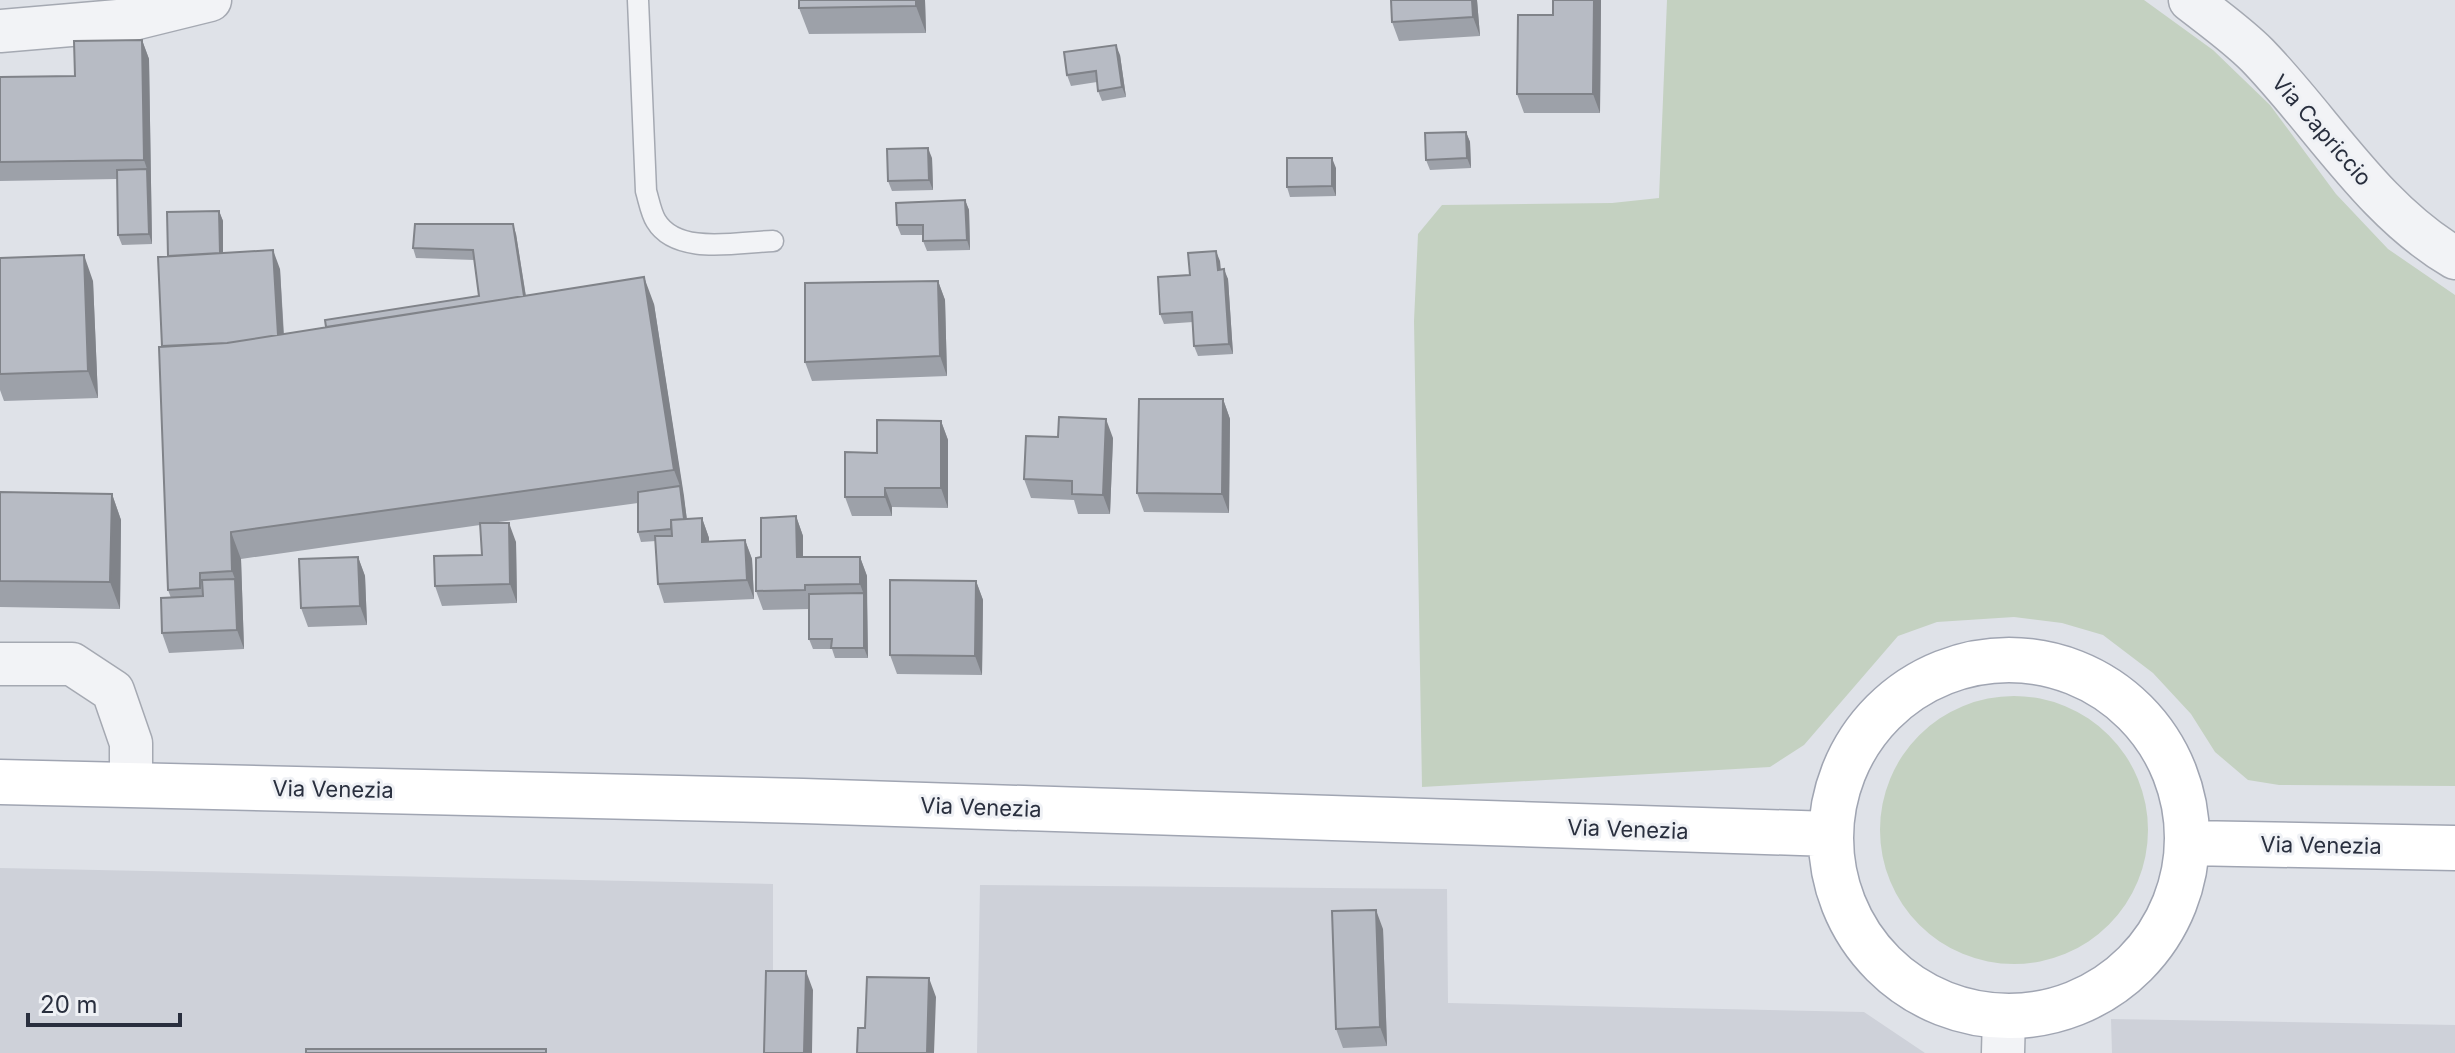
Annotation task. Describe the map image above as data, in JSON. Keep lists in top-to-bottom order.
{
  "streets": {
    "main road": ["Via Venezia"],
    "street": ["Via Capriccio"]
  },
  "scale_bar": "20 m"
}
